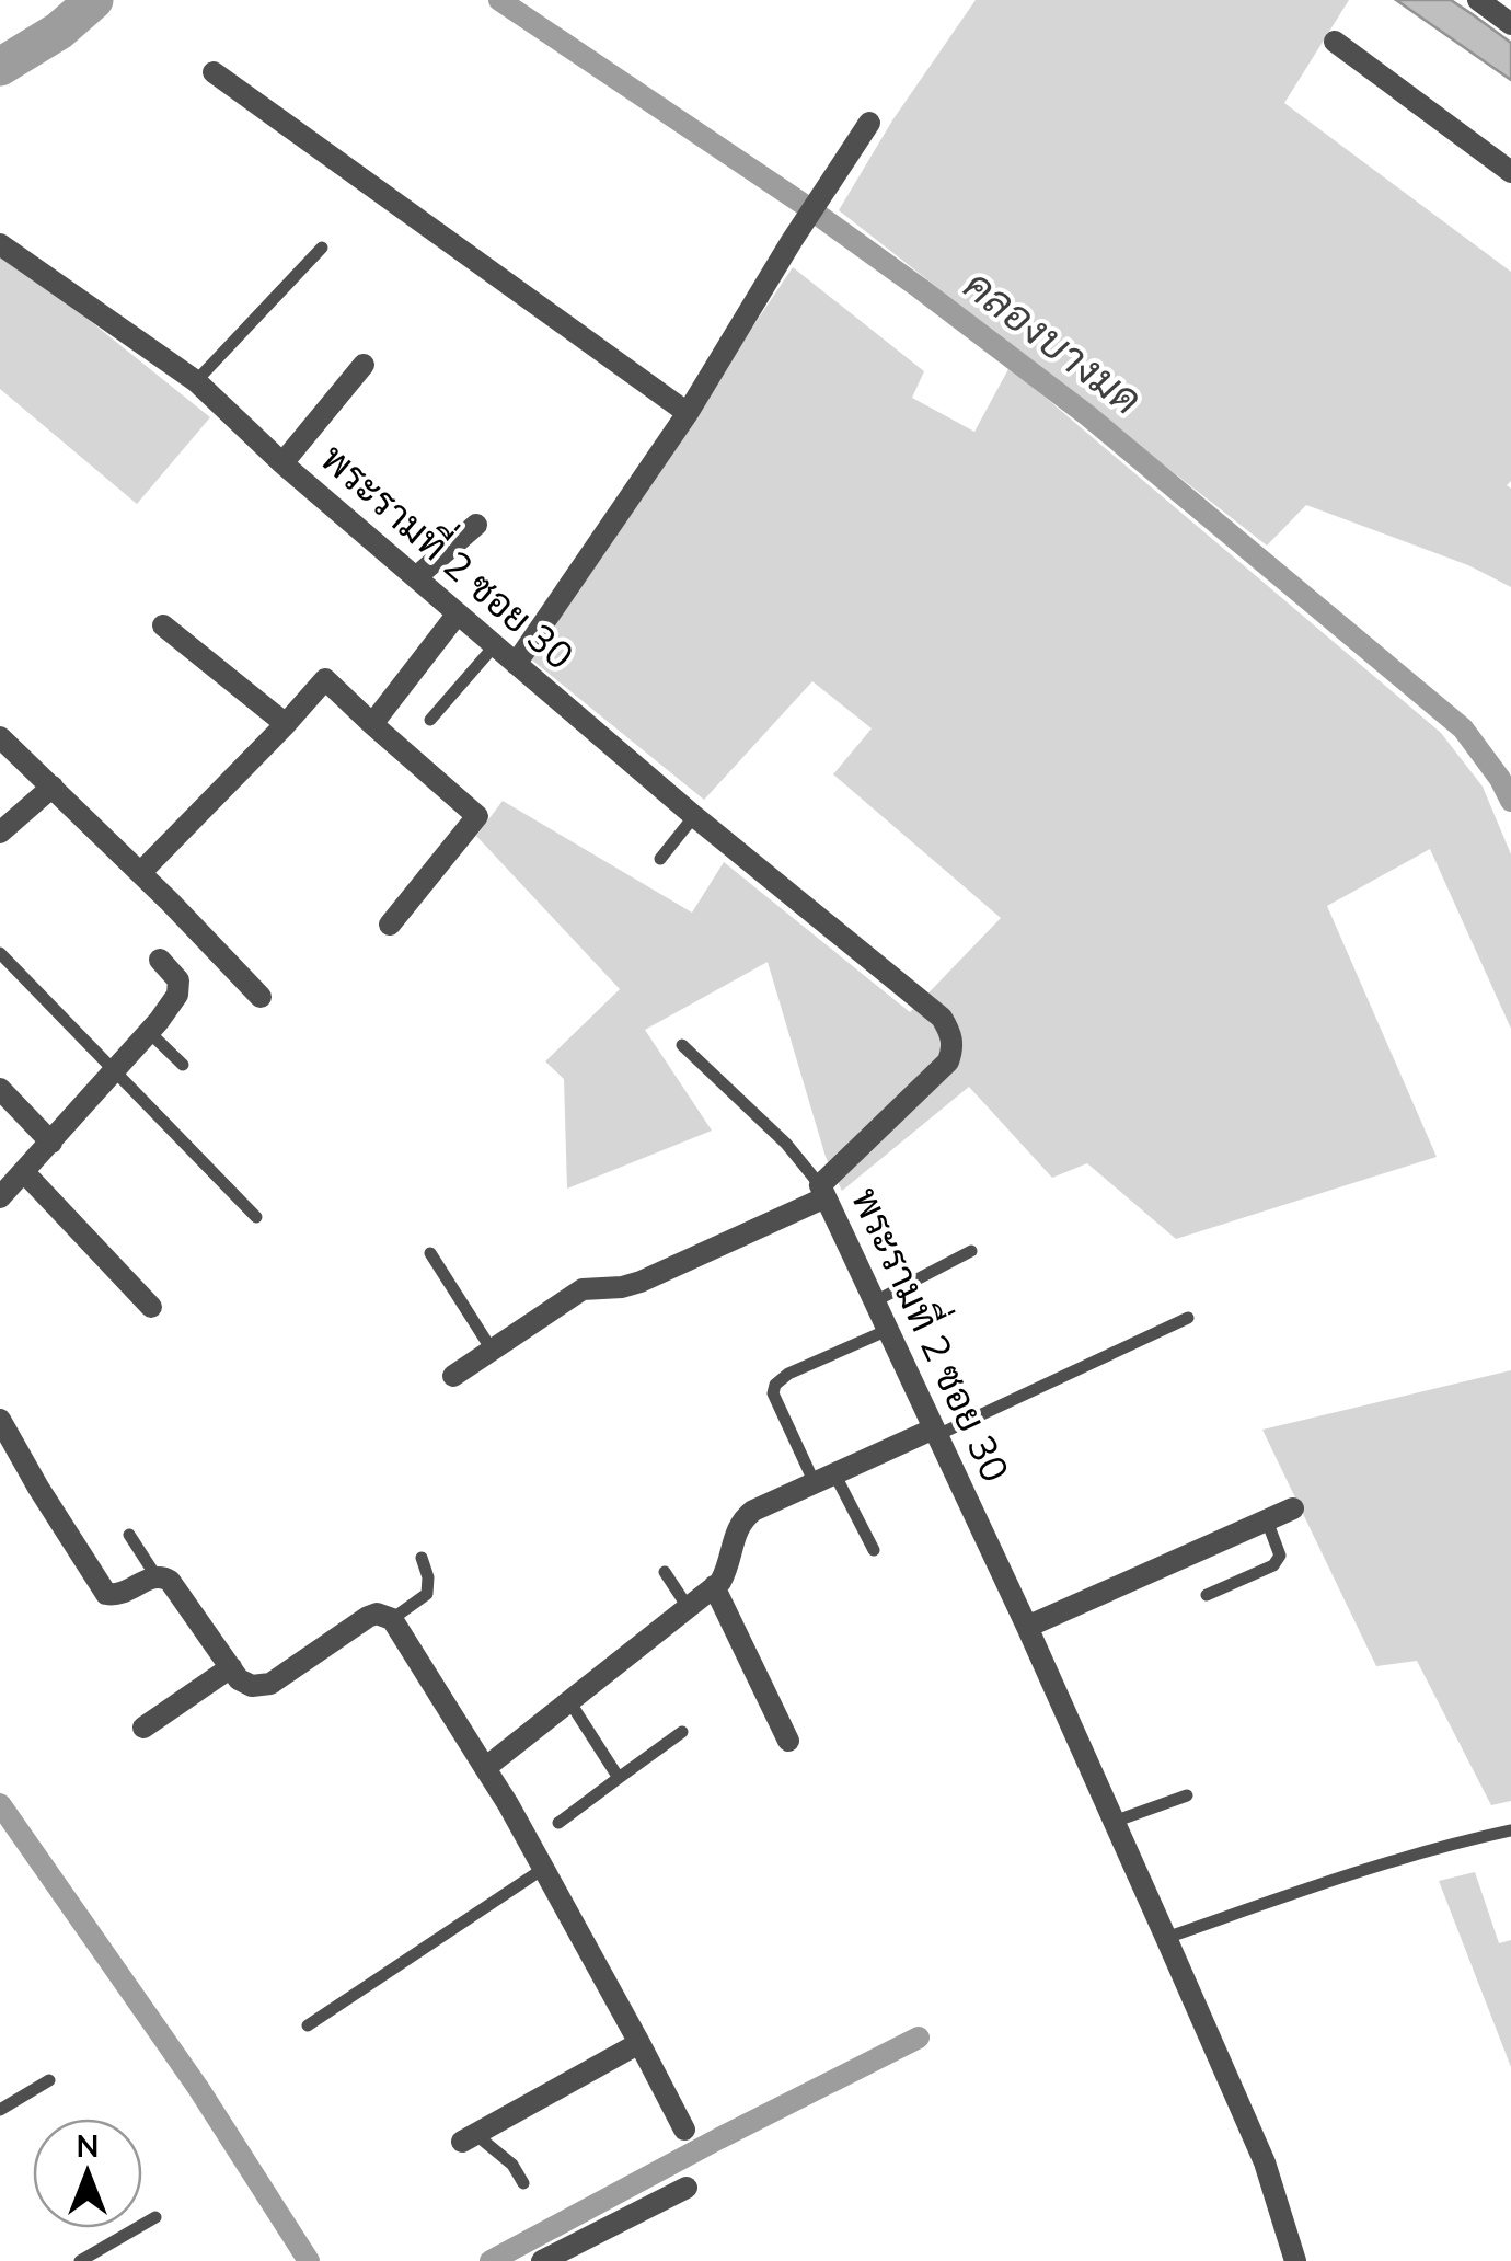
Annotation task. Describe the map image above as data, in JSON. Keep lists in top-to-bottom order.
{
  "streets": {
    "street": ["พระรามที่ 2 ซอย 30"]
  },
  "water": ["คลองบางมด"],
  "north": "top"
}
